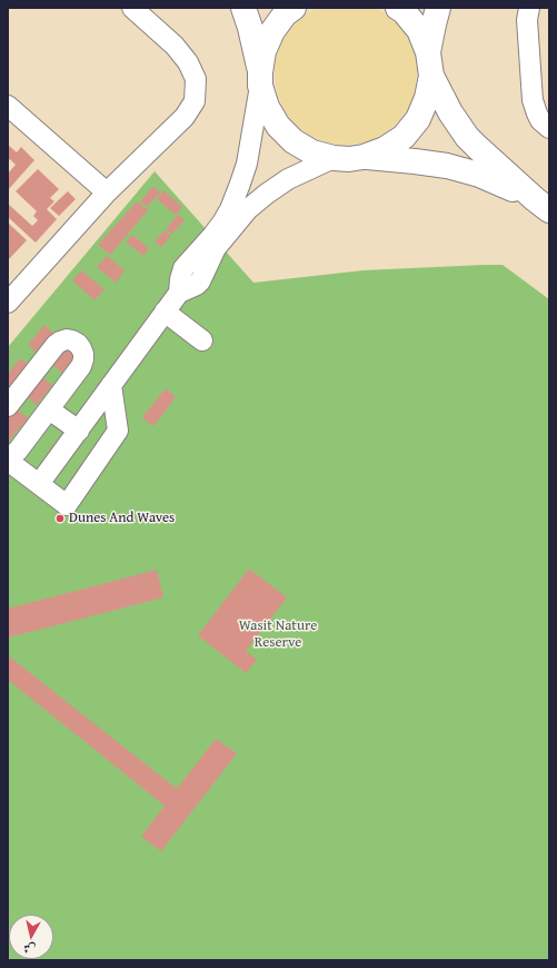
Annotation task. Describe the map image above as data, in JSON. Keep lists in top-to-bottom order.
{
  "parks": ["Wasit Nature Reserve"],
  "places": ["Dunes And Waves"],
  "north": "bottom"
}
